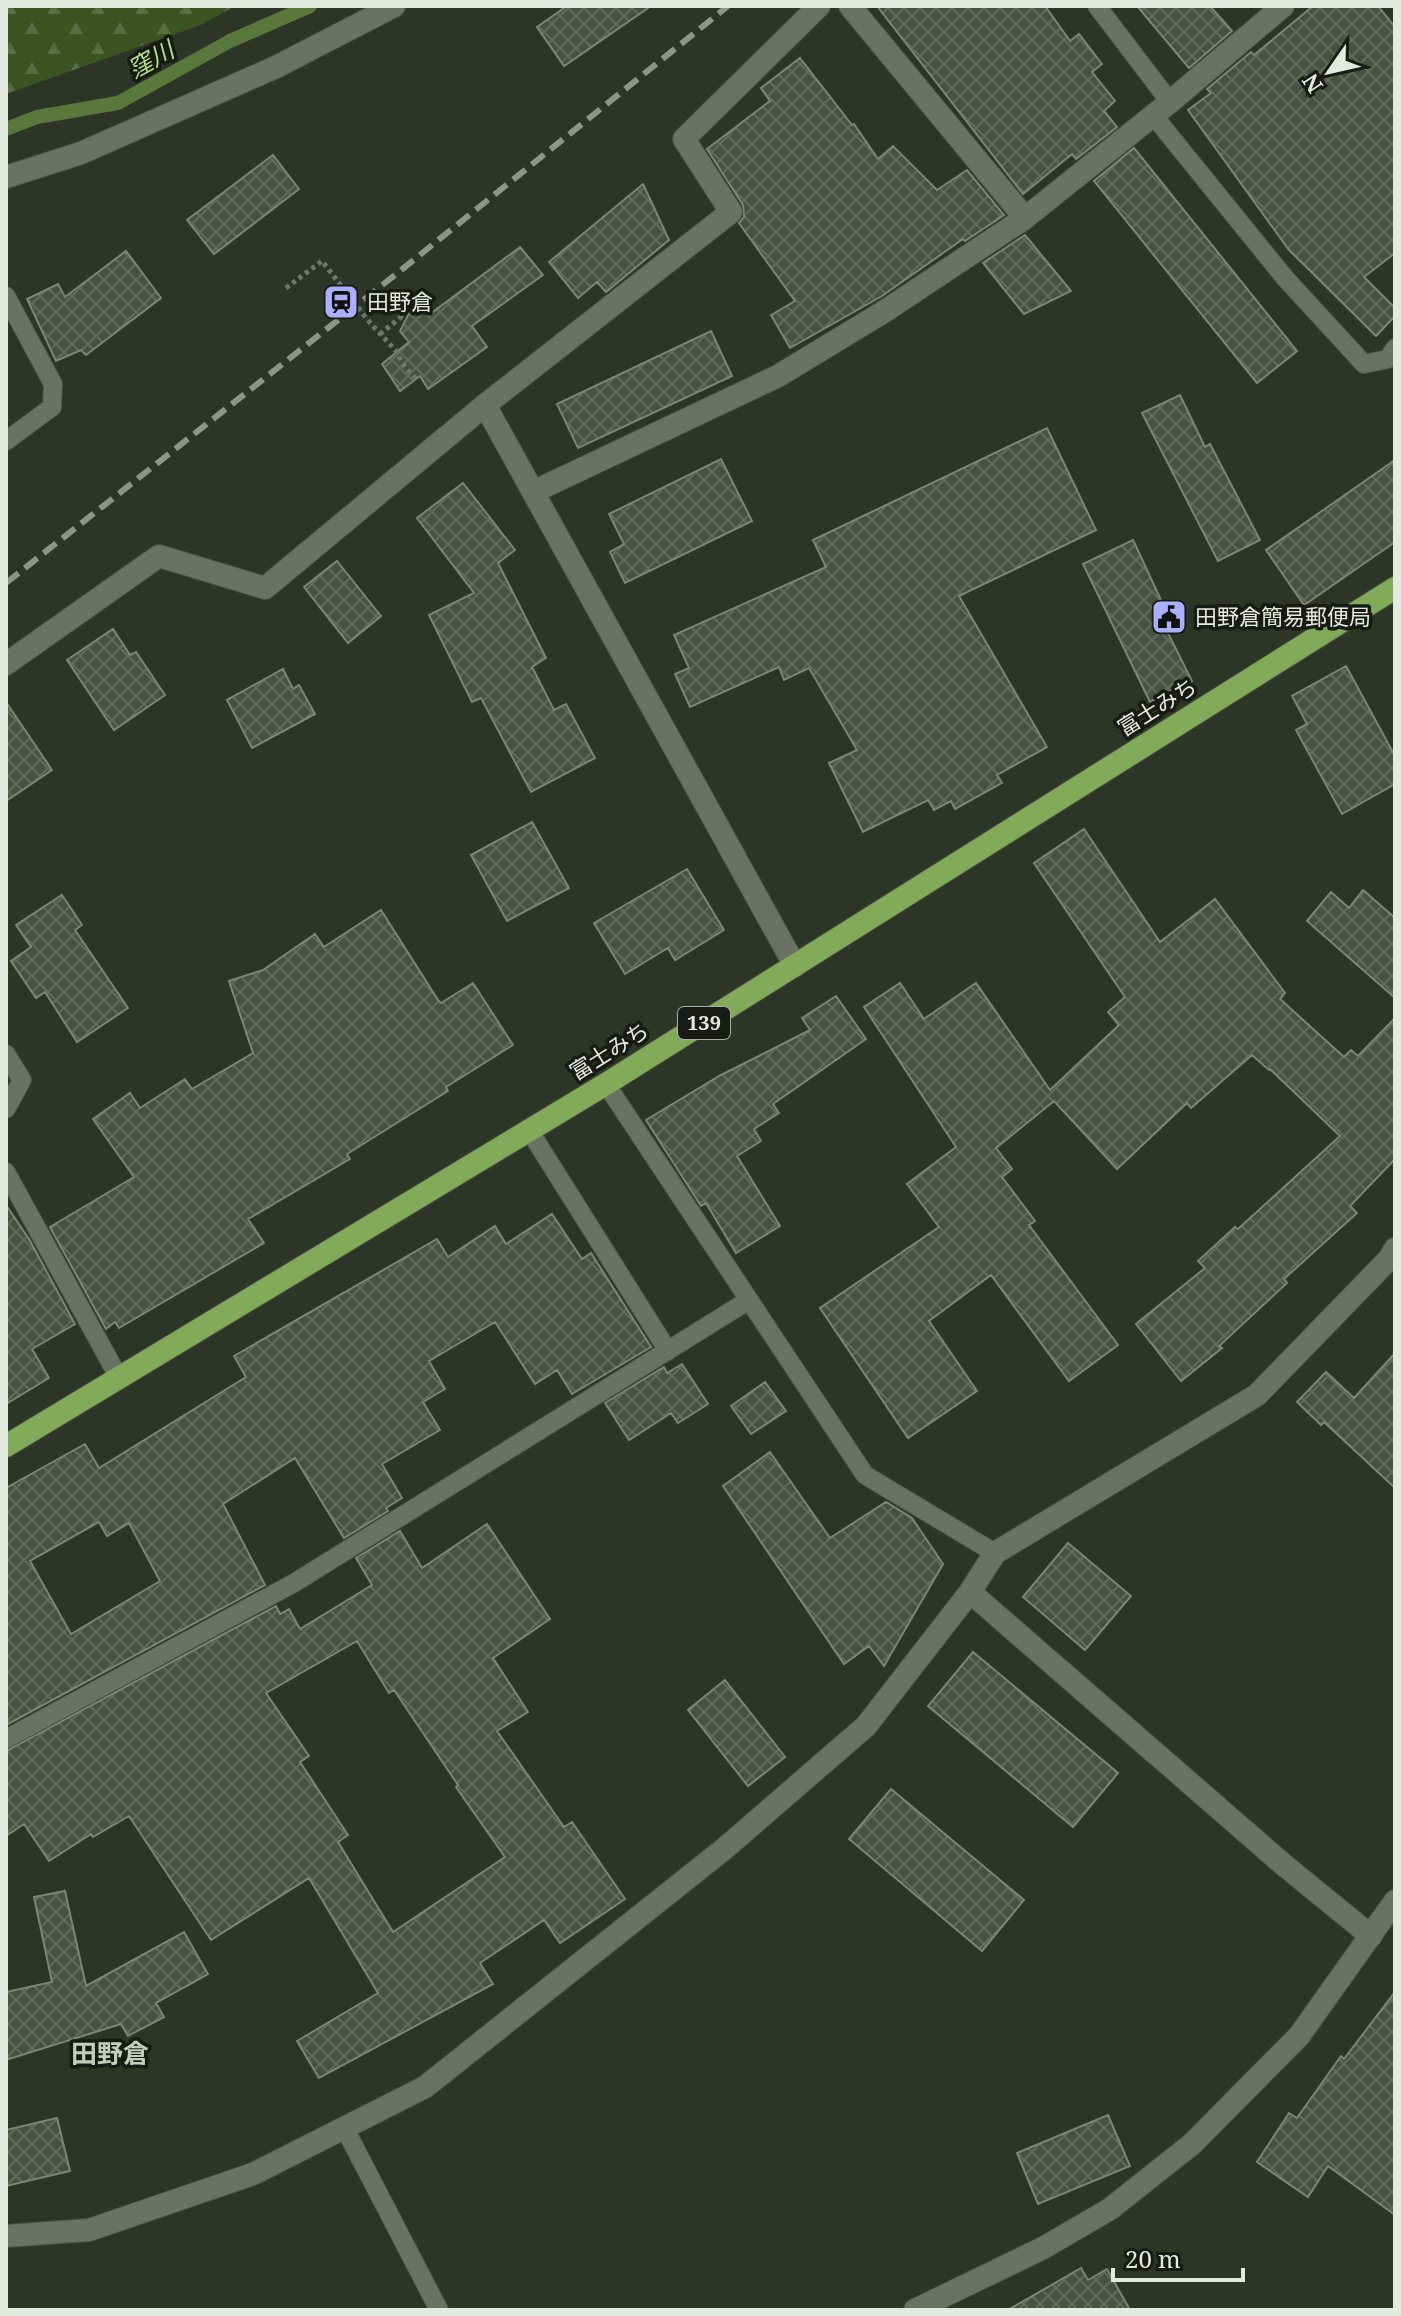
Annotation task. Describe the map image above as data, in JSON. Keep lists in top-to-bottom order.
{
  "streets": {
    "highway": ["富士みち", "139"]
  },
  "districts": ["田野倉"],
  "water": ["窪川"],
  "places": {
    "station": ["田野倉"],
    "public building": ["田野倉簡易郵便局"]
  },
  "scale_bar": "20 m",
  "north": "bottom left"
}
